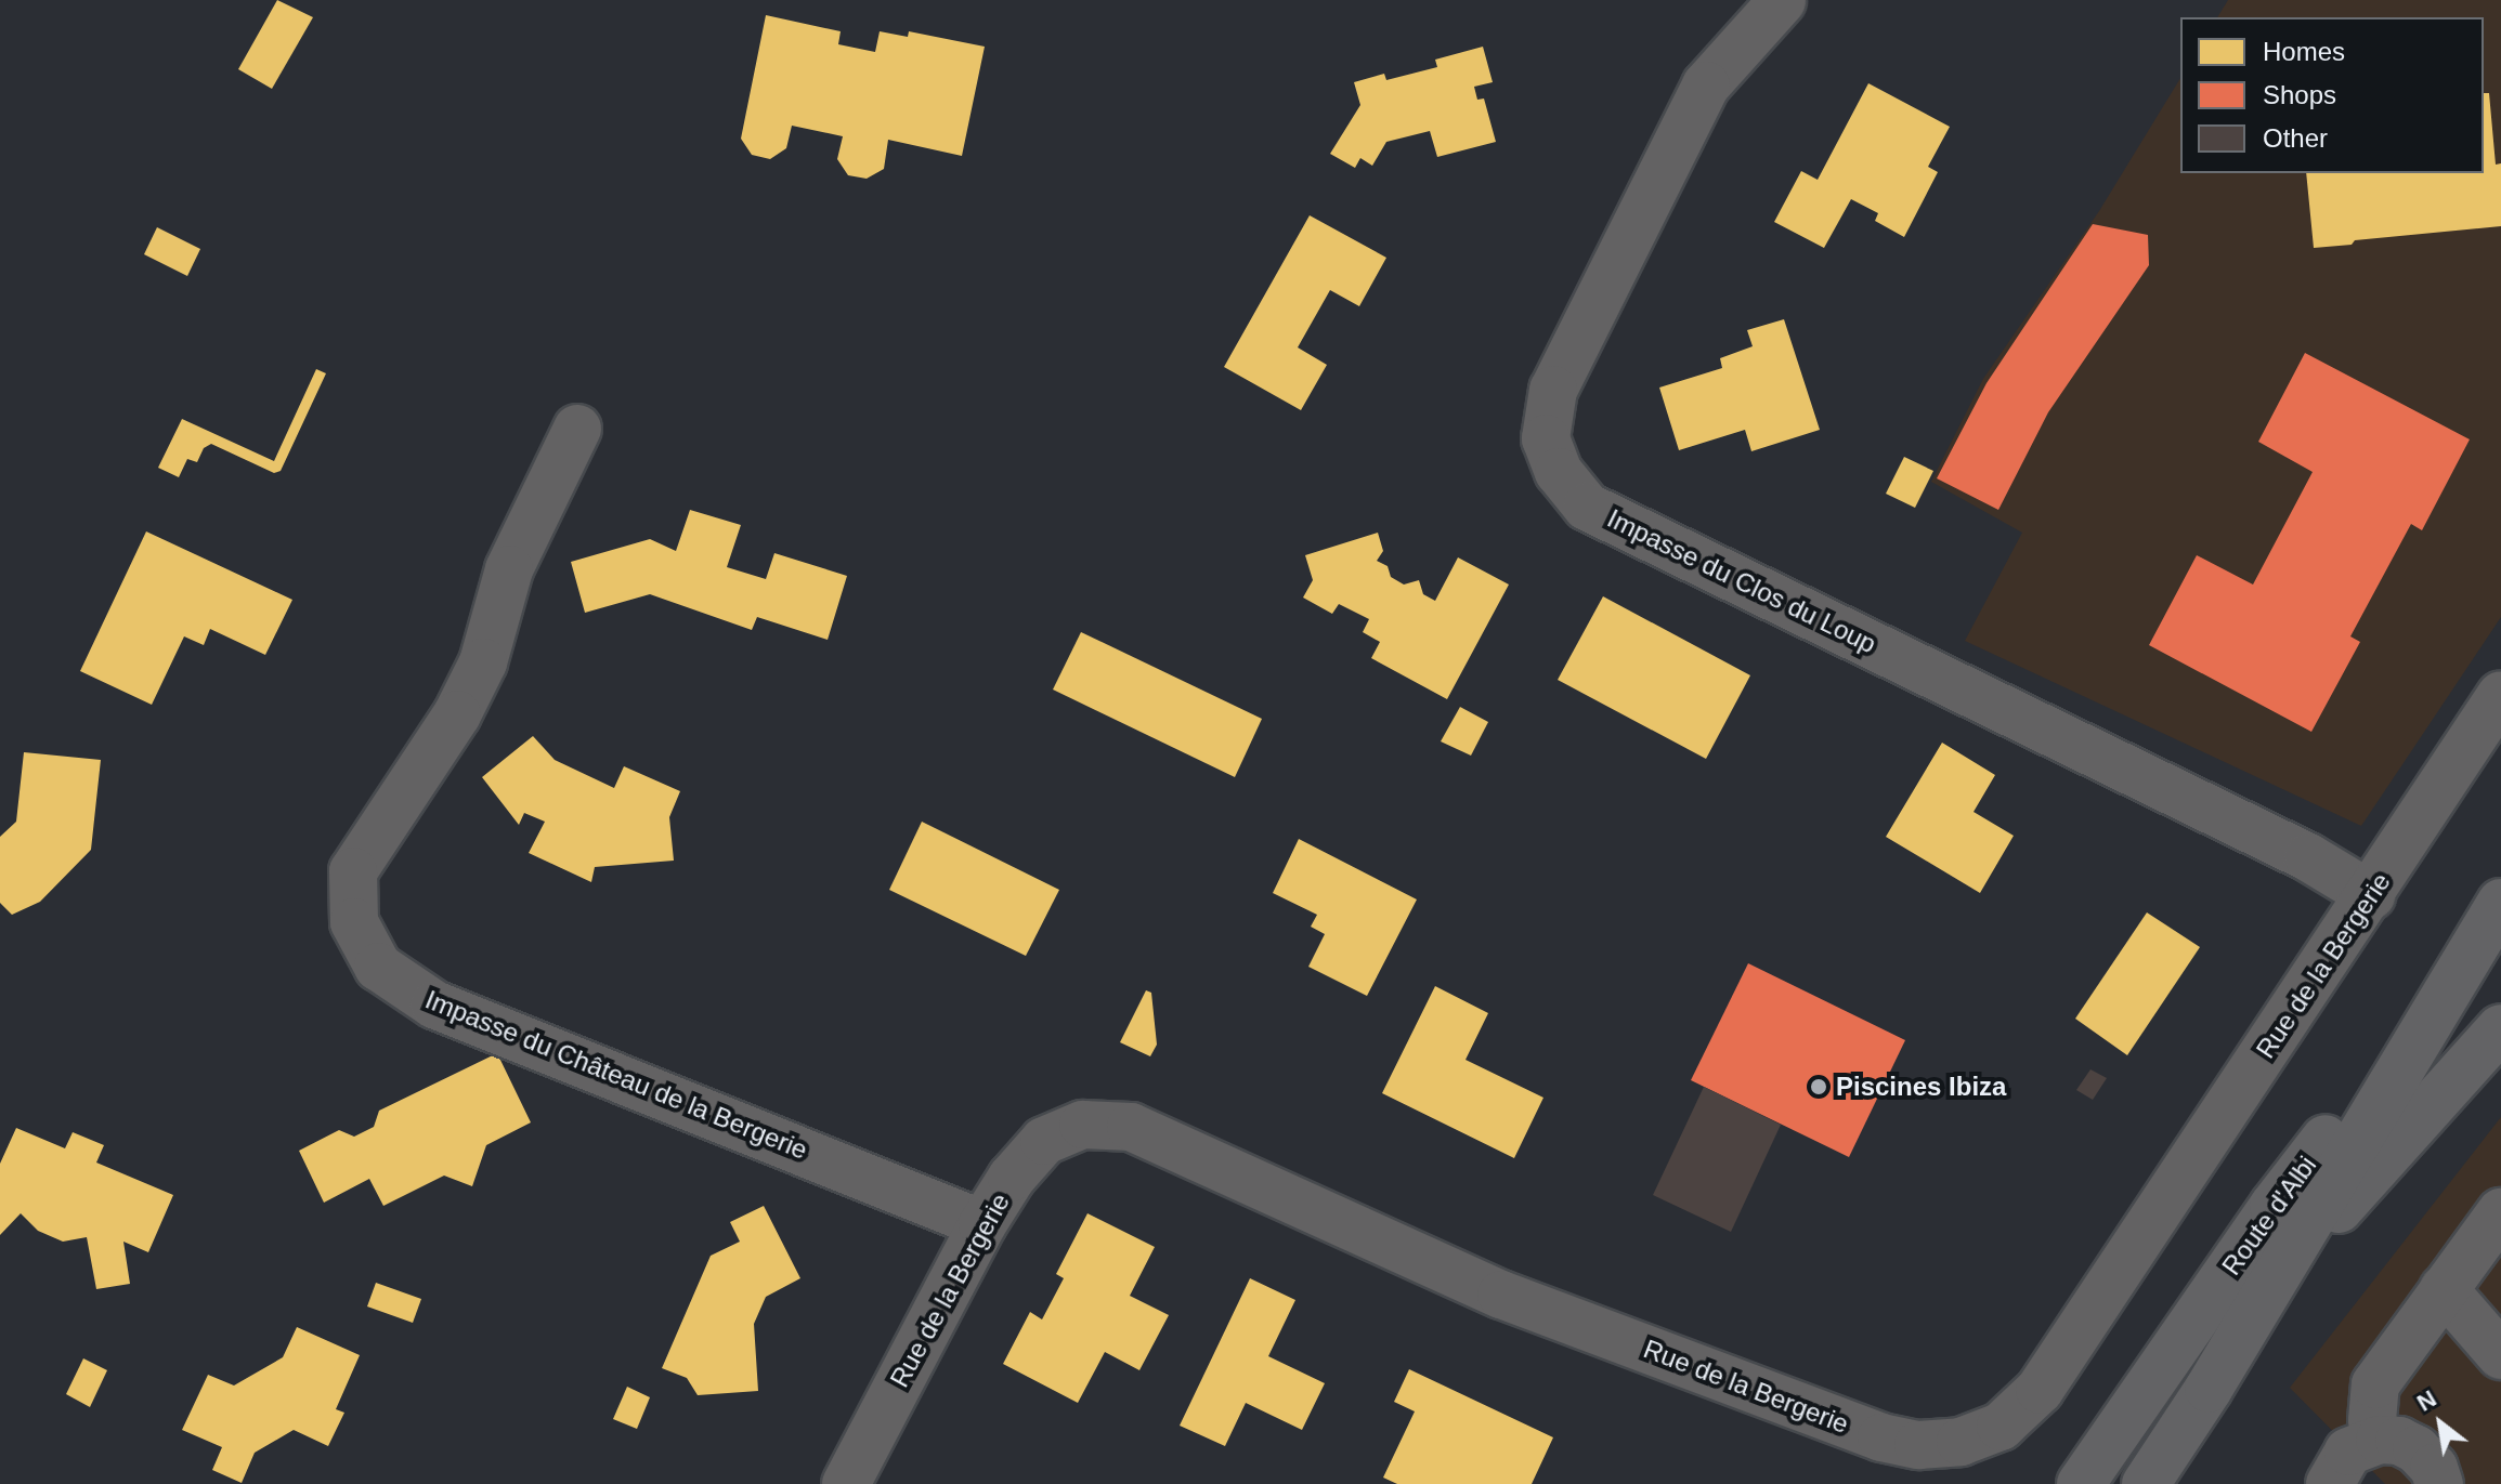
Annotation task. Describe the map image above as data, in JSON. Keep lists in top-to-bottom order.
{
  "streets": {
    "main road": ["Route d'Albi"],
    "street": ["Impasse du Clos du Loup", "Rue de la Bergerie", "Impasse du Château de la Bergerie"]
  },
  "crossings": [
    ["Impasse du Clos du Loup", "Rue de la Bergerie"],
    ["Rue de la Bergerie", "Impasse du Château de la Bergerie"]
  ],
  "places": ["Piscines Ibiza"],
  "legend": ["Homes", "Shops", "Other"],
  "north": "top left"
}
